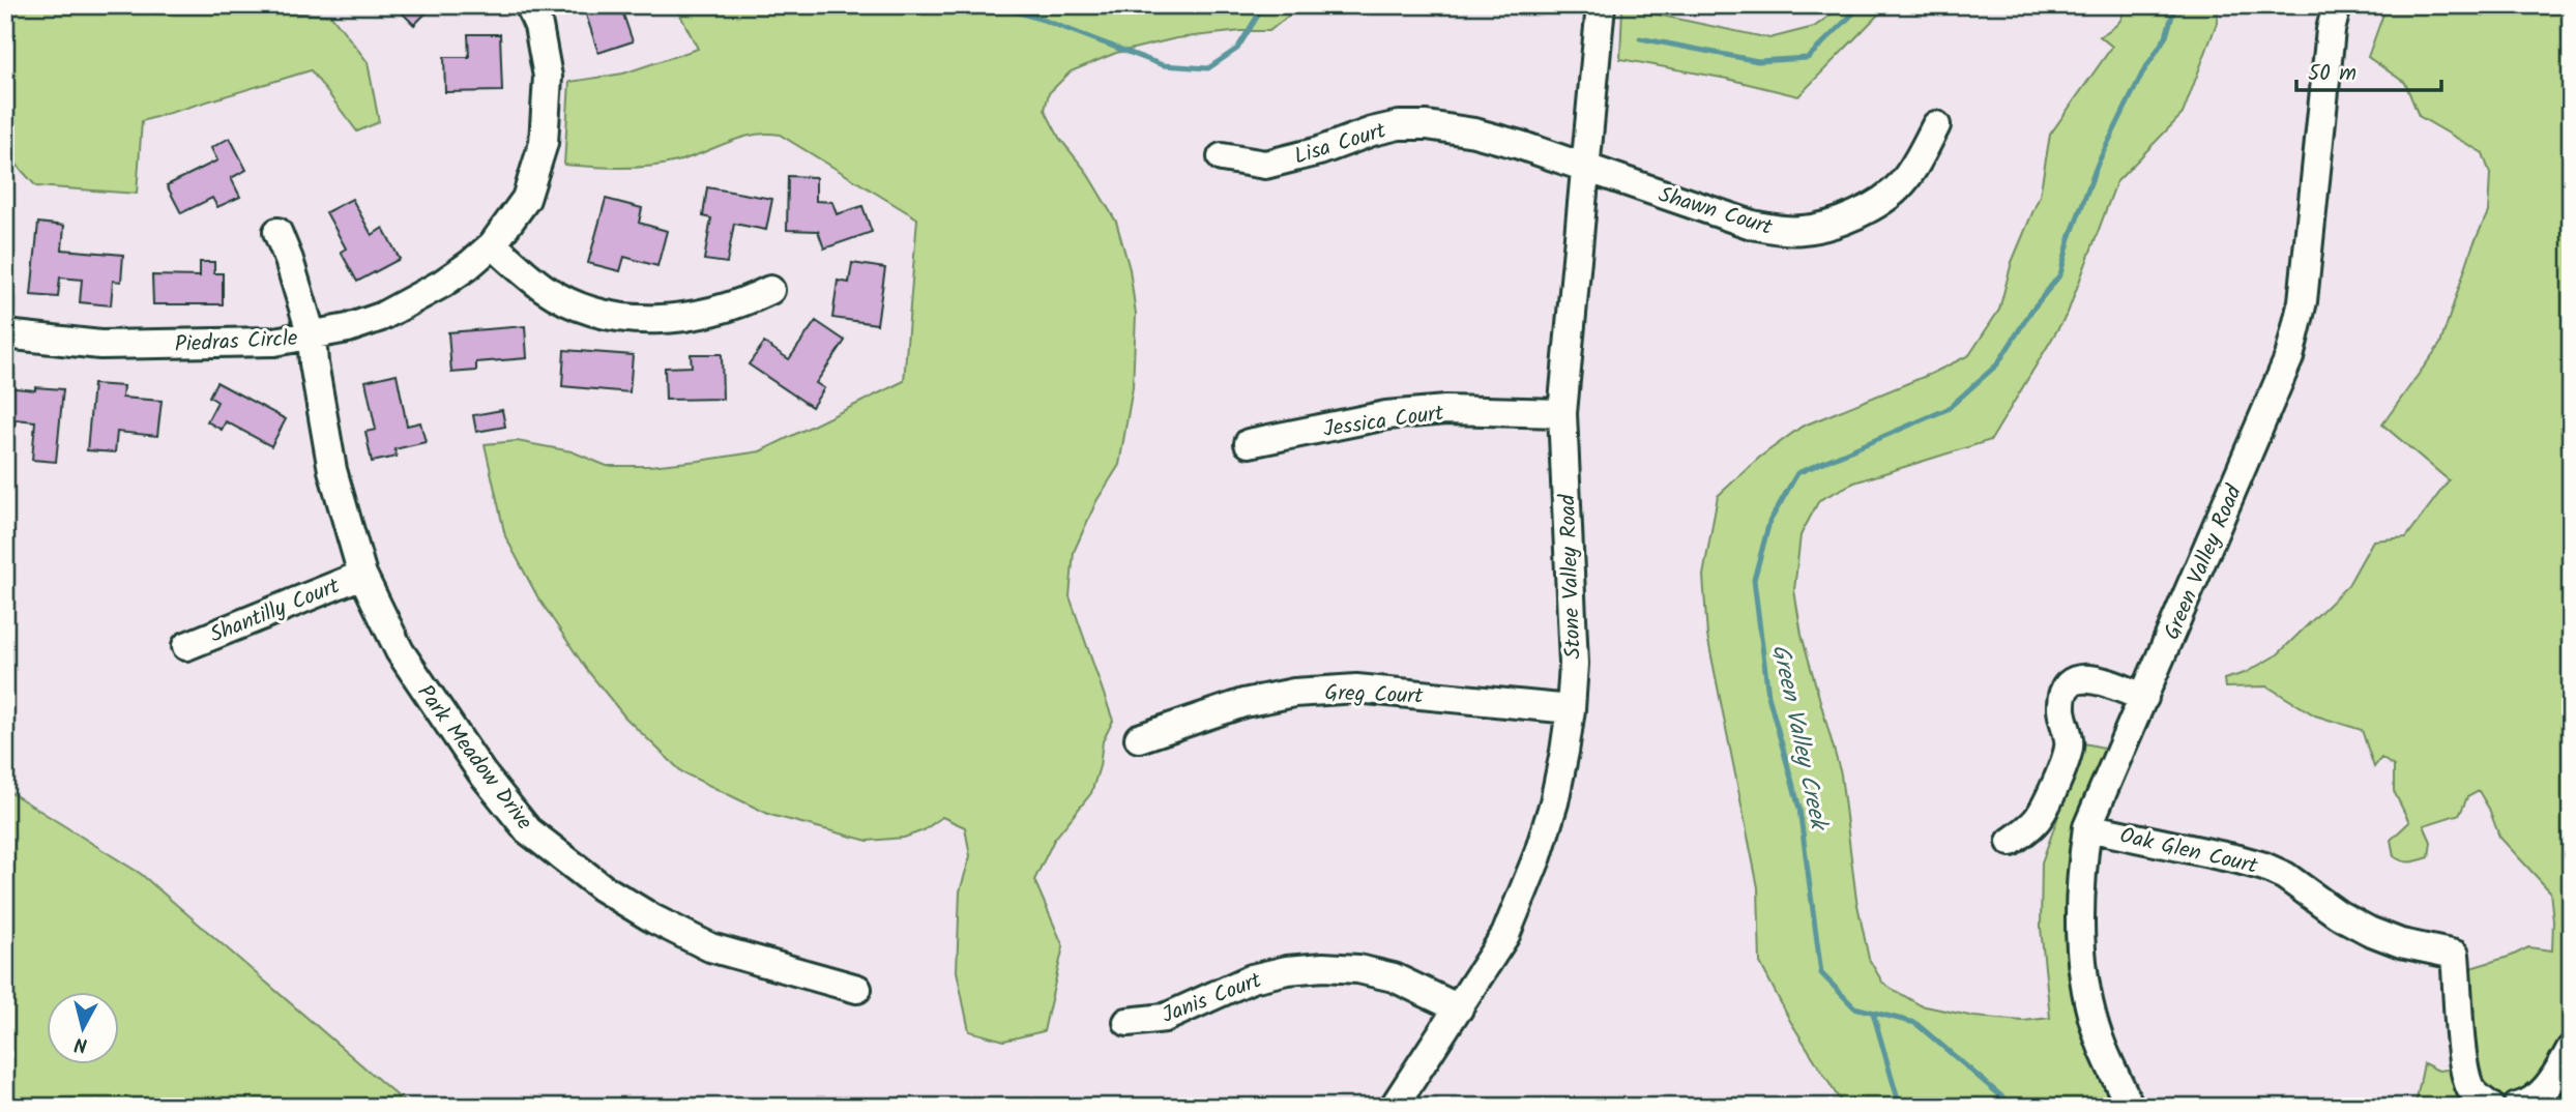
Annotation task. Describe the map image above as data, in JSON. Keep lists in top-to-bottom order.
{
  "streets": {
    "street": [
      "Lisa Court",
      "Shawn Court",
      "Piedras Circle",
      "Jessica Court",
      "Green Valley Road",
      "Stone Valley Road",
      "Shantilly Court",
      "Greg Court",
      "Park Meadow Drive",
      "Oak Glen Court",
      "Janis Court"
    ]
  },
  "crossings": [
    ["Lisa Court", "Shawn Court"],
    ["Lisa Court", "Stone Valley Road"],
    ["Shawn Court", "Stone Valley Road"],
    ["Piedras Circle", "Park Meadow Drive"],
    ["Jessica Court", "Stone Valley Road"],
    ["Green Valley Road", "Oak Glen Court"],
    ["Stone Valley Road", "Greg Court"],
    ["Stone Valley Road", "Janis Court"],
    ["Shantilly Court", "Park Meadow Drive"]
  ],
  "water": ["Green Valley Creek"],
  "scale_bar": "50 m",
  "north": "bottom"
}
